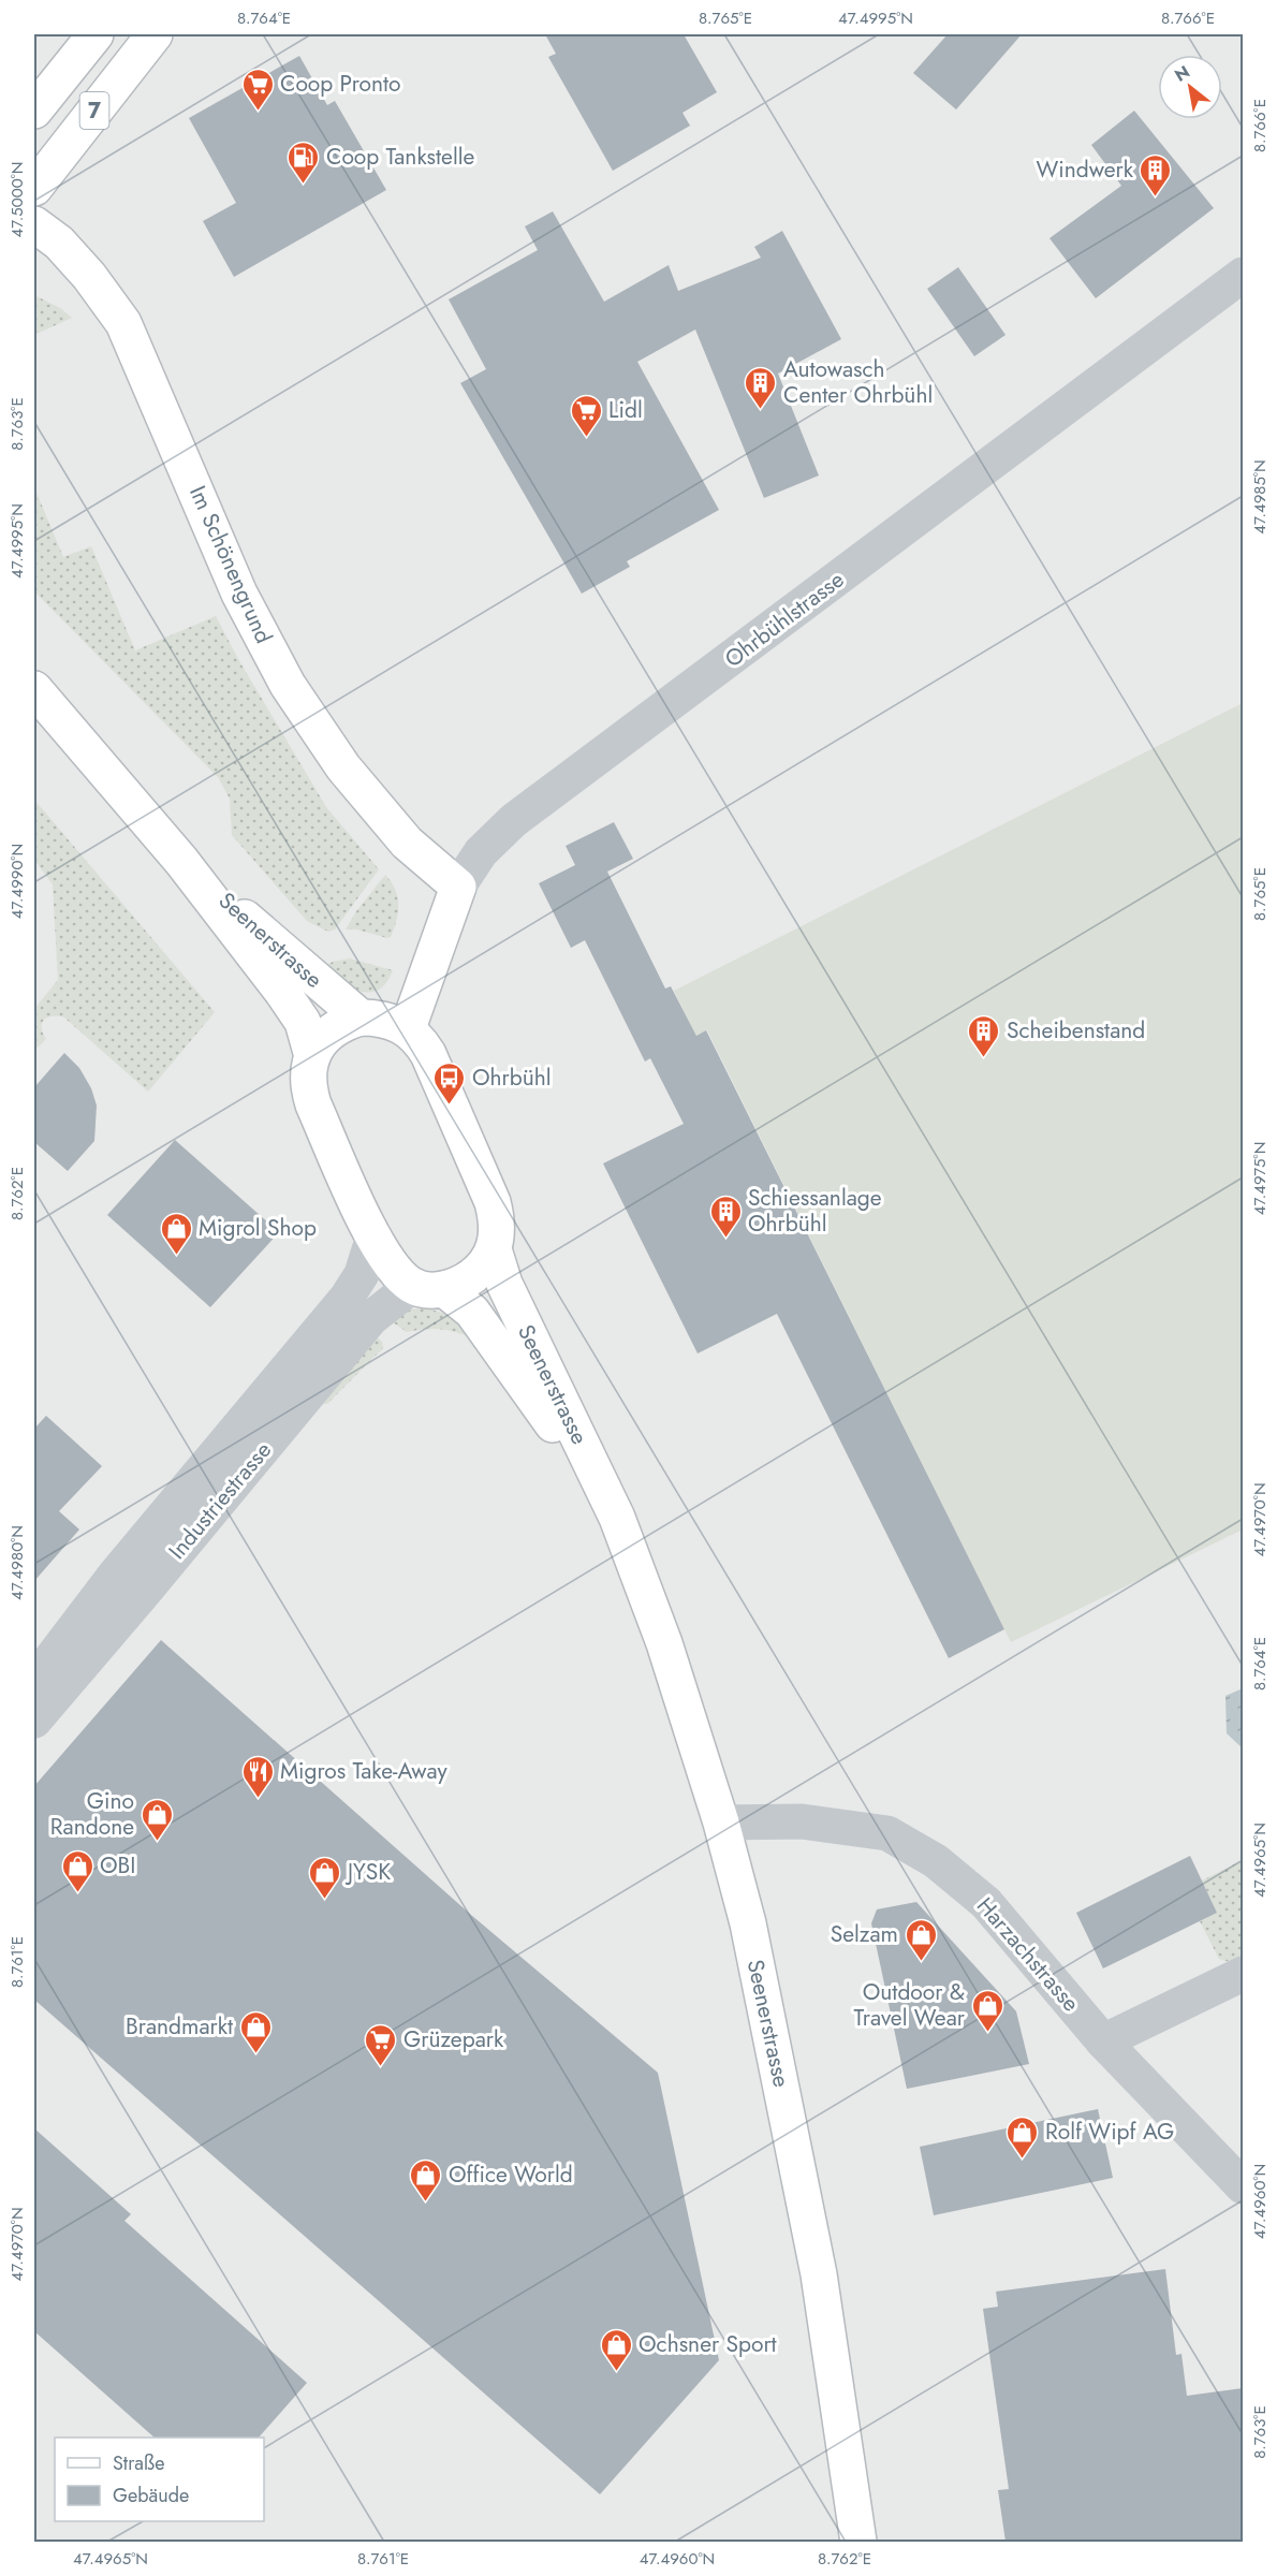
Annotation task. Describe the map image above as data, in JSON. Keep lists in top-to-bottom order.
{
  "streets": {
    "main road": [
      "7",
      "Im Schönengrund",
      "Ohrbühlstrasse",
      "Seenerstrasse"
    ],
    "street": ["Industriestrasse", "Harzachstrasse"]
  },
  "crossings": [
    ["Im Schönengrund", "Ohrbühlstrasse"],
    ["Ohrbühlstrasse", "Seenerstrasse"],
    ["Seenerstrasse", "Industriestrasse"],
    ["Seenerstrasse", "Harzachstrasse"]
  ],
  "places": {
    "supermarket": ["Coop Pronto", "Lidl", "Grüzepark"],
    "fuel station": ["Coop Tankstelle"],
    "building": [
      "Windwerk",
      "Autowasch Center Ohrbühl",
      "Scheibenstand",
      "Schiessanlage Ohrbühl"
    ],
    "bus stop": ["Ohrbühl"],
    "shop": [
      "Migrol Shop",
      "Gino Randone",
      "OBI",
      "JYSK",
      "Selzam",
      "Outdoor & Travel Wear",
      "Brandmarkt",
      "Rolf Wipf AG",
      "Office World",
      "Ochsner Sport"
    ],
    "restaurant": ["Migros Take-Away"]
  },
  "legend": ["Straße", "Gebäude"],
  "north": "top left",
  "coordinates": [
    "8.764°E",
    "8.765°E",
    "47.4995°N",
    "8.766°E",
    "47.5000°N",
    "8.763°E",
    "47.4985°N",
    "47.4990°N",
    "47.4975°N",
    "8.762°E",
    "47.4970°N",
    "47.4980°N",
    "47.4965°N",
    "8.761°E",
    "47.4960°N"
  ]
}
